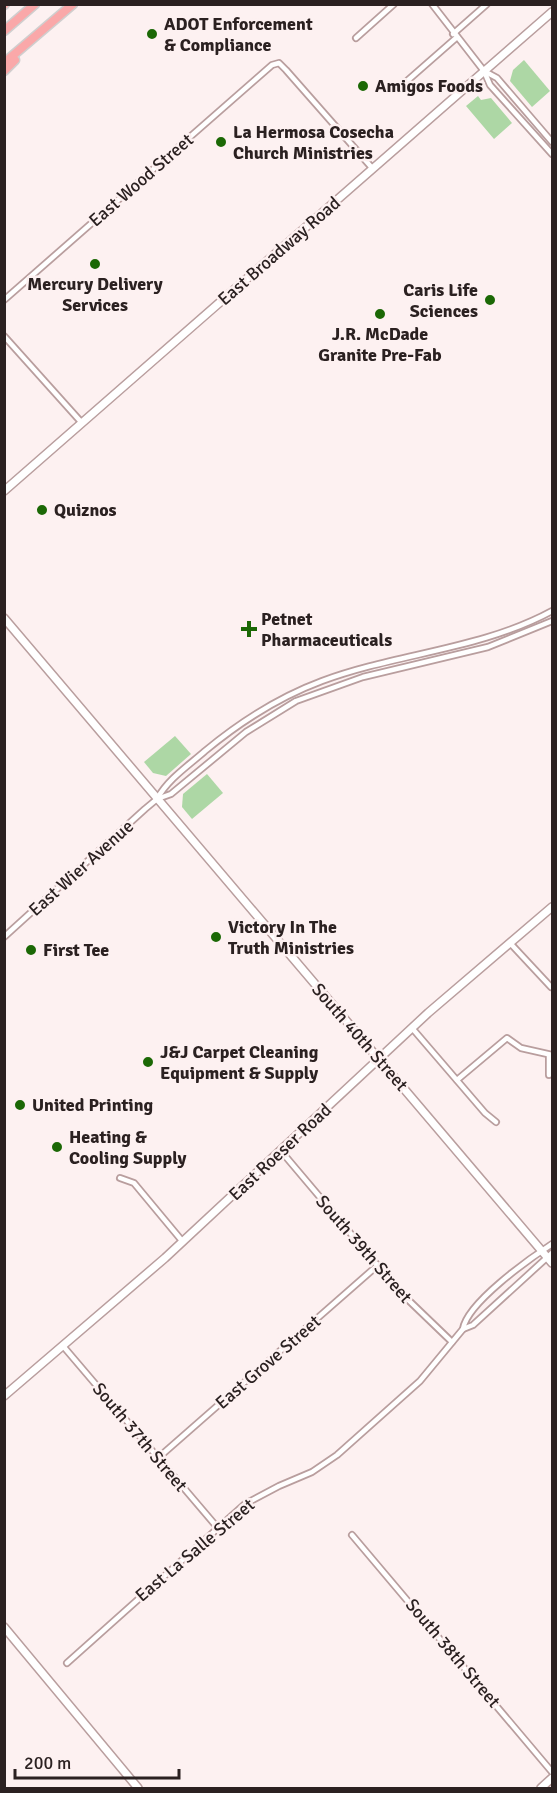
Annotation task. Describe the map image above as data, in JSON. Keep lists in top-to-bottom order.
{
  "streets": {
    "main road": ["East Broadway Road", "South 40th Street", "East Roeser Road"],
    "street": [
      "East Wood Street",
      "East Wier Avenue",
      "South 39th Street",
      "East Grove Street",
      "South 37th Street",
      "East La Salle Street",
      "South 38th Street"
    ]
  },
  "crossings": [
    ["East Wood Street", "East Broadway Road"],
    ["East Wier Avenue", "South 40th Street"],
    ["South 40th Street", "East Roeser Road"],
    ["South 40th Street", "East La Salle Street"],
    ["East Roeser Road", "South 39th Street"],
    ["East Roeser Road", "South 37th Street"],
    ["South 39th Street", "East Grove Street"],
    ["South 39th Street", "East La Salle Street"],
    ["East Grove Street", "South 37th Street"],
    ["South 37th Street", "East La Salle Street"]
  ],
  "places": {
    "other": [
      "ADOT Enforcement & Compliance",
      "Amigos Foods",
      "La Hermosa Cosecha Church Ministries",
      "Mercury Delivery Services",
      "Caris Life Sciences",
      "J.R. McDade Granite Pre-Fab",
      "Quiznos",
      "Victory In The Truth Ministries",
      "First Tee",
      "J&J Carpet Cleaning Equipment & Supply",
      "United Printing",
      "Heating & Cooling Supply"
    ],
    "health": ["Petnet Pharmaceuticals"]
  },
  "scale_bar": "200 m"
}
